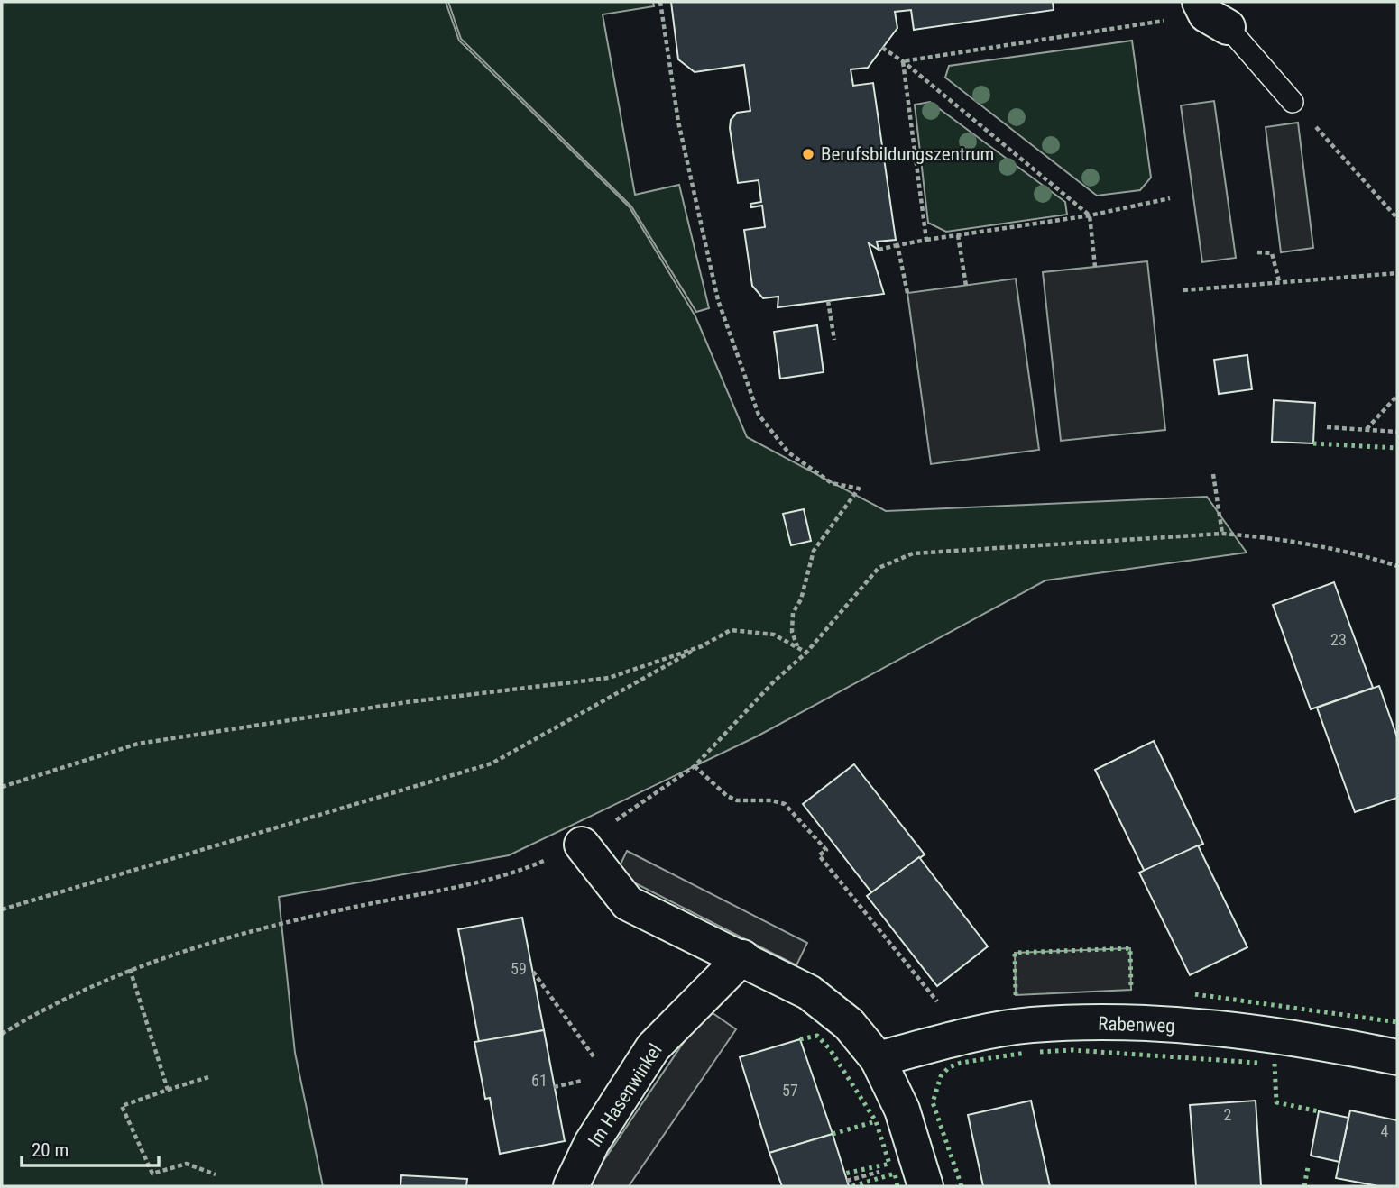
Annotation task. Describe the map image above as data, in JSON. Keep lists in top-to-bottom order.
{
  "streets": {
    "street": ["Rabenweg", "Im Hasenwinkel"]
  },
  "places": ["Berufsbildungszentrum"],
  "house_numbers": [
    "23",
    "59",
    "61",
    "57",
    "2",
    "4"
  ],
  "scale_bar": "20 m"
}
